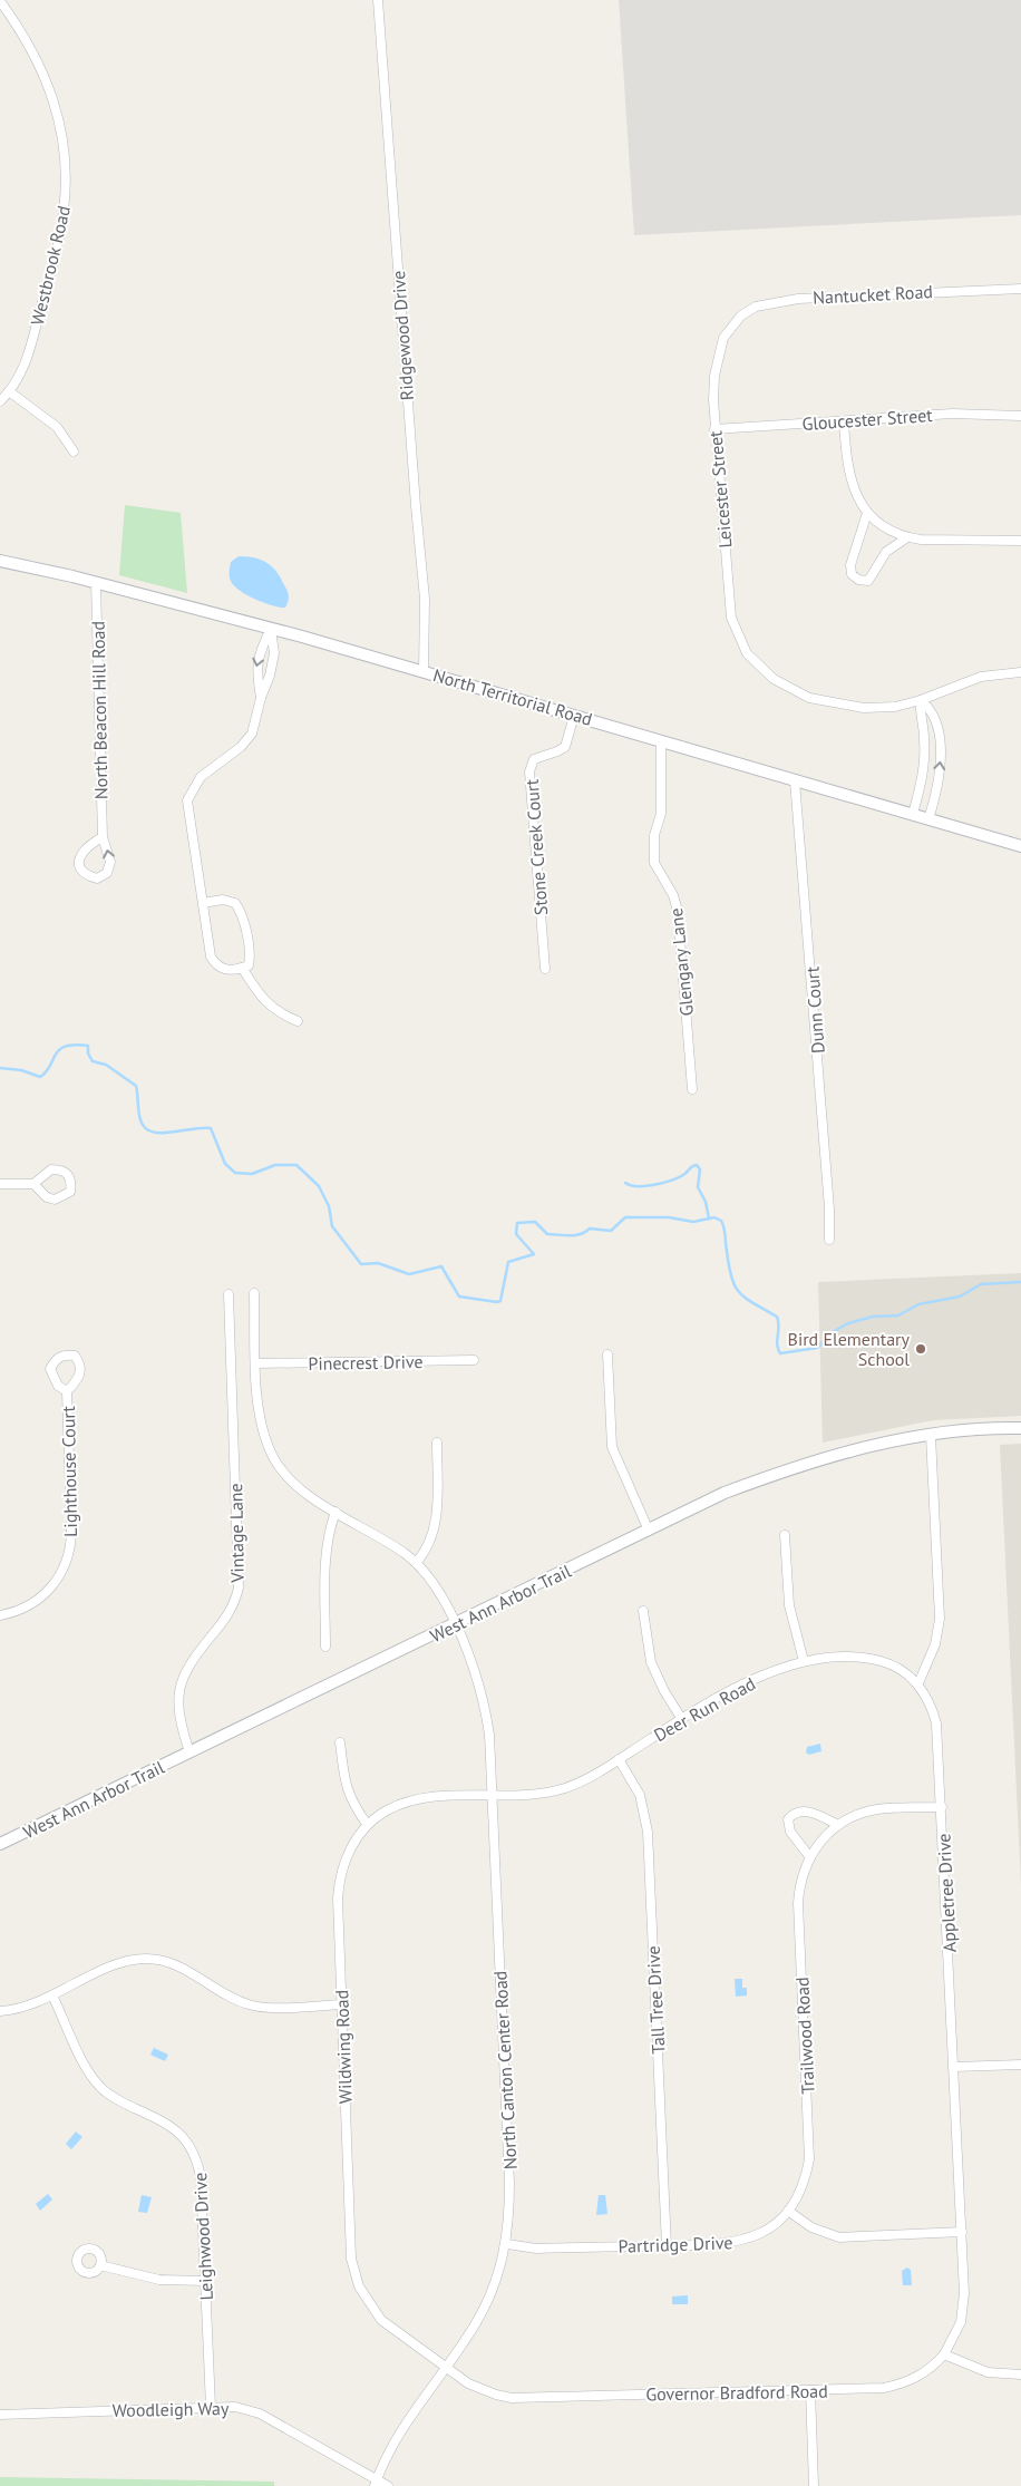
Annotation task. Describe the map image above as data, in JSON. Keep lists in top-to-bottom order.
{
  "streets": {
    "street": [
      "Westbrook Road",
      "Nantucket Road",
      "Ridgewood Drive",
      "Gloucester Street",
      "Leicester Street",
      "North Territorial Road",
      "North Beacon Hill Road",
      "Stone Creek Court",
      "Glengary Lane",
      "Dunn Court",
      "Pinecrest Drive",
      "Lighthouse Court",
      "Vintage Lane",
      "West Ann Arbor Trail",
      "Deer Run Road",
      "Appletree Drive",
      "Tall Tree Drive",
      "Trailwood Road",
      "Wildwing Road",
      "North Canton Center Road",
      "Leighwood Drive",
      "Partridge Drive",
      "Governor Bradford Road",
      "Woodleigh Way"
    ]
  },
  "crossings": [
    ["Nantucket Road", "Leicester Street"],
    ["Ridgewood Drive", "North Territorial Road"],
    ["Gloucester Street", "Leicester Street"],
    ["North Territorial Road", "North Beacon Hill Road"],
    ["North Territorial Road", "Stone Creek Court"],
    ["North Territorial Road", "Glengary Lane"],
    ["North Territorial Road", "Dunn Court"],
    ["Vintage Lane", "West Ann Arbor Trail"],
    ["West Ann Arbor Trail", "North Canton Center Road"],
    ["Deer Run Road", "Appletree Drive"],
    ["Deer Run Road", "Tall Tree Drive"],
    ["Deer Run Road", "Wildwing Road"],
    ["Deer Run Road", "North Canton Center Road"],
    ["Appletree Drive", "Trailwood Road"],
    ["Appletree Drive", "Governor Bradford Road"],
    ["Tall Tree Drive", "Partridge Drive"],
    ["Trailwood Road", "Partridge Drive"],
    ["Wildwing Road", "North Canton Center Road"],
    ["Wildwing Road", "Governor Bradford Road"],
    ["North Canton Center Road", "Partridge Drive"],
    ["North Canton Center Road", "Governor Bradford Road"],
    ["North Canton Center Road", "Woodleigh Way"],
    ["Leighwood Drive", "Woodleigh Way"]
  ],
  "places": ["Bird Elementary School"]
}
